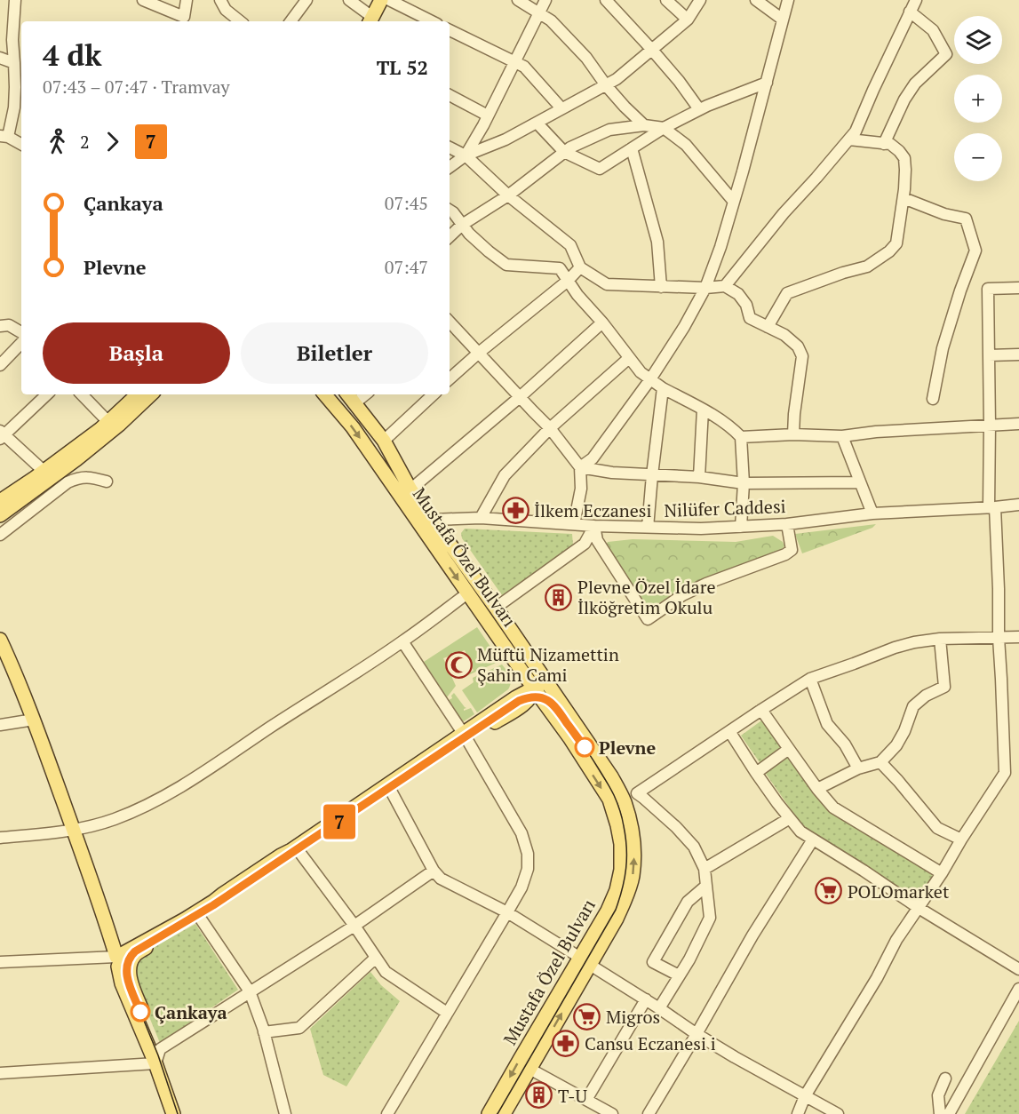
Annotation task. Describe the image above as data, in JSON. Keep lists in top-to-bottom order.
{
  "streets": {
    "main road": ["Mustafa Özel Bulvarı"],
    "street": ["Nilüfer Caddesi"]
  },
  "crossings": [
    ["Nilüfer Caddesi", "Mustafa Özel Bulvarı"]
  ],
  "places": {
    "pharmacy": ["İlkem Eczanesi", "Cansu Eczanesi i"],
    "building": ["Plevne Özel İdare İlköğretim Okulu", "T-U"],
    "mosque": ["Müftü Nizamettin Şahin Cami"],
    "other": ["Plevne", "Çankaya"],
    "supermarket": ["POLOmarket", "Migros"]
  },
  "lines": ["tram line 7"],
  "page": {
    "on_map": "7",
    "map_buttons": ["+", "−"],
    "heading": ["4 dk", "07:43 – 07:47 · Tramvay", "TL 52"],
    "legs": ["2", "7"],
    "list": [
      {
        "name": "Çankaya",
        "value": "07:45"
      },
      {
        "name": "Plevne",
        "value": "07:47"
      }
    ],
    "buttons": ["Başla", "Biletler"]
  }
}
